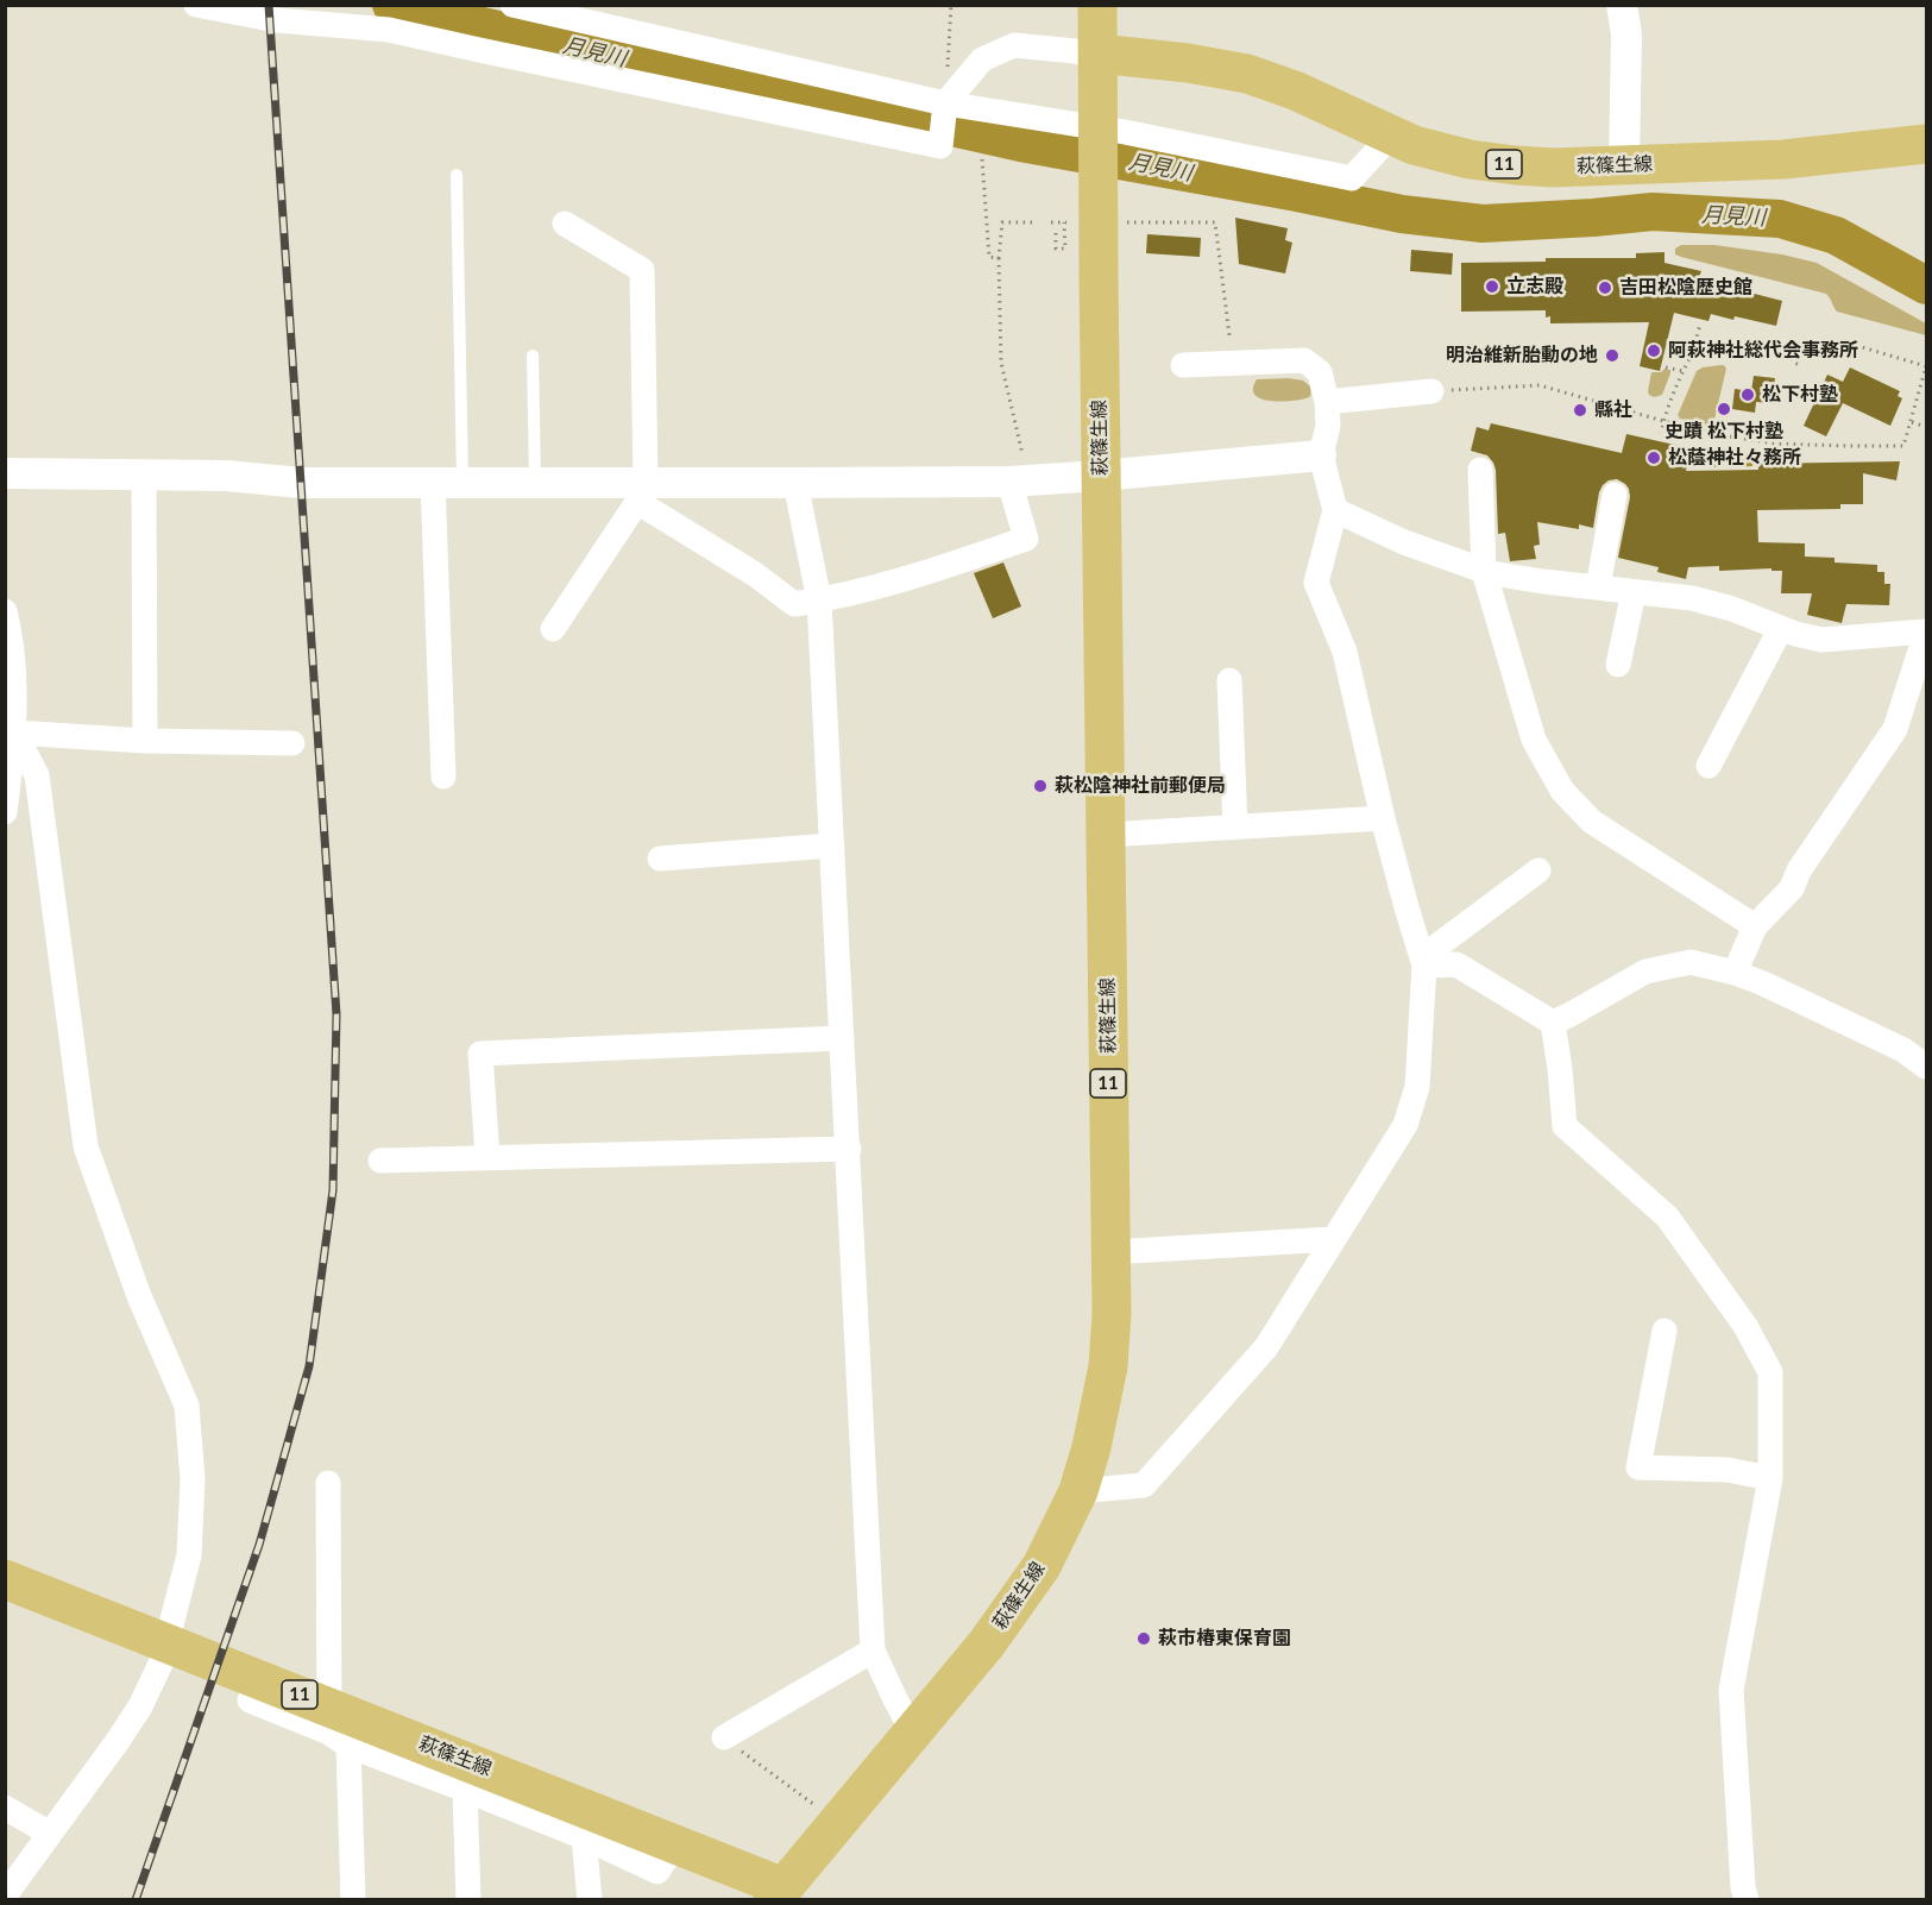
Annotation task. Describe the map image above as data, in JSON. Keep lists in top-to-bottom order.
{
  "streets": {
    "main road": ["11", "萩篠生線"]
  },
  "water": ["月見川"],
  "places": [
    "立志殿",
    "吉田松陰歴史館",
    "阿萩神社総代会事務所",
    "明治維新胎動の地",
    "松下村塾",
    "史蹟 松下村塾",
    "縣社",
    "松蔭神社々務所",
    "萩松陰神社前郵便局",
    "萩市椿東保育園"
  ]
}
